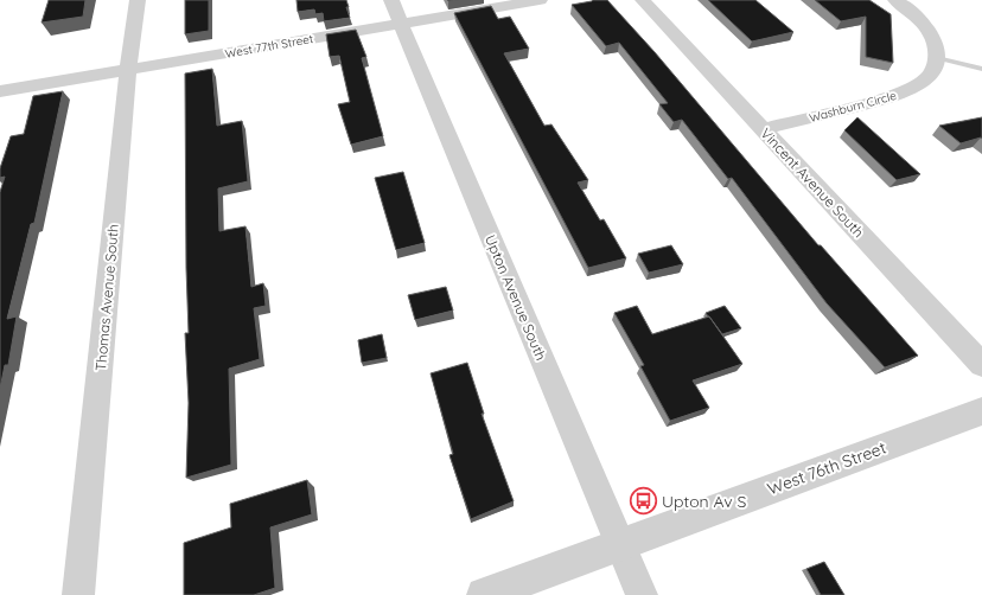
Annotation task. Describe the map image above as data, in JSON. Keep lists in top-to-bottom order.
{
  "streets": {
    "street": [
      "West 77th Street",
      "Washburn Circle",
      "Vincent Avenue South",
      "Thomas Avenue South",
      "Upton Avenue South",
      "West 76th Street"
    ]
  },
  "crossings": [
    ["West 77th Street", "Thomas Avenue South"],
    ["West 77th Street", "Upton Avenue South"],
    ["Washburn Circle", "Vincent Avenue South"],
    ["Upton Avenue South", "West 76th Street"]
  ],
  "places": {
    "bus stop": ["Upton Av S"]
  }
}
